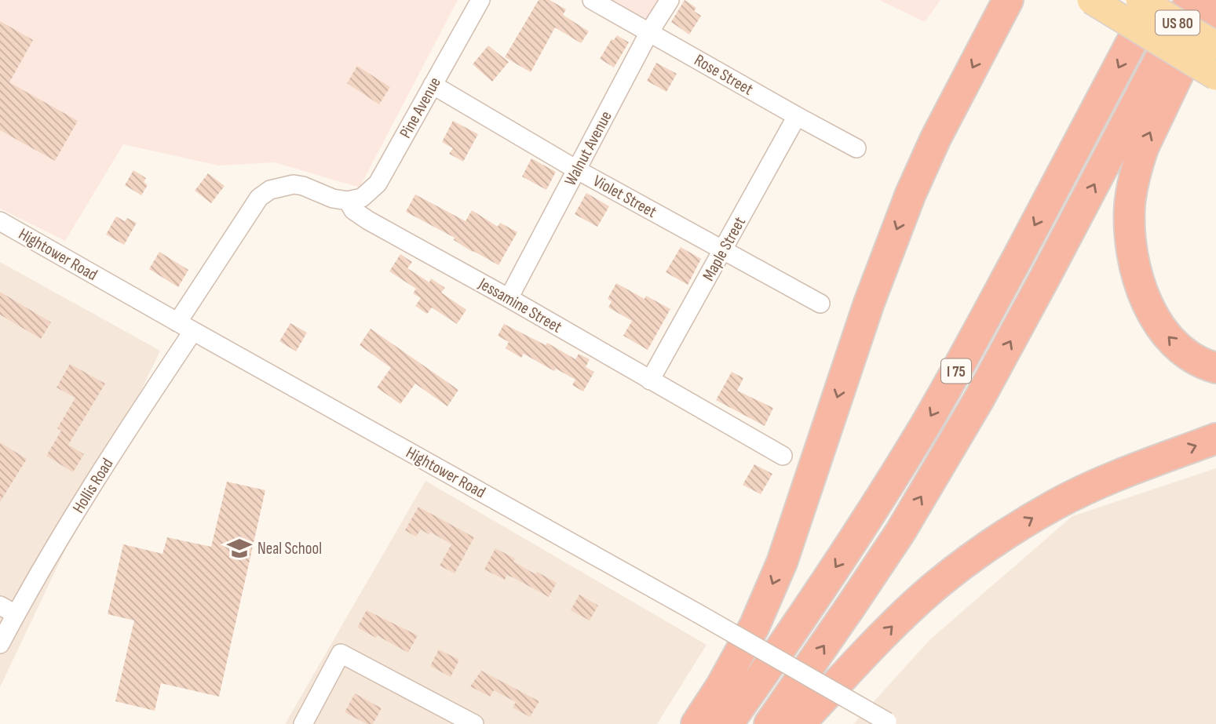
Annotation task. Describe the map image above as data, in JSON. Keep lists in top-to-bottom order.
{
  "streets": {
    "highway": ["I 75"],
    "main road": ["US 80"],
    "street": [
      "Rose Street",
      "Pine Avenue",
      "Walnut Avenue",
      "Violet Street",
      "Maple Street",
      "Hightower Road",
      "Jessamine Street",
      "Hollis Road"
    ]
  },
  "crossings": [
    ["Rose Street", "Walnut Avenue"],
    ["Rose Street", "Maple Street"],
    ["Pine Avenue", "Violet Street"],
    ["Pine Avenue", "Jessamine Street"],
    ["Walnut Avenue", "Violet Street"],
    ["Walnut Avenue", "Jessamine Street"],
    ["Violet Street", "Maple Street"],
    ["Maple Street", "Jessamine Street"],
    ["Hightower Road", "Hollis Road"],
    ["Jessamine Street", "Hollis Road"]
  ],
  "places": {
    "school or university": ["Neal School"]
  }
}
